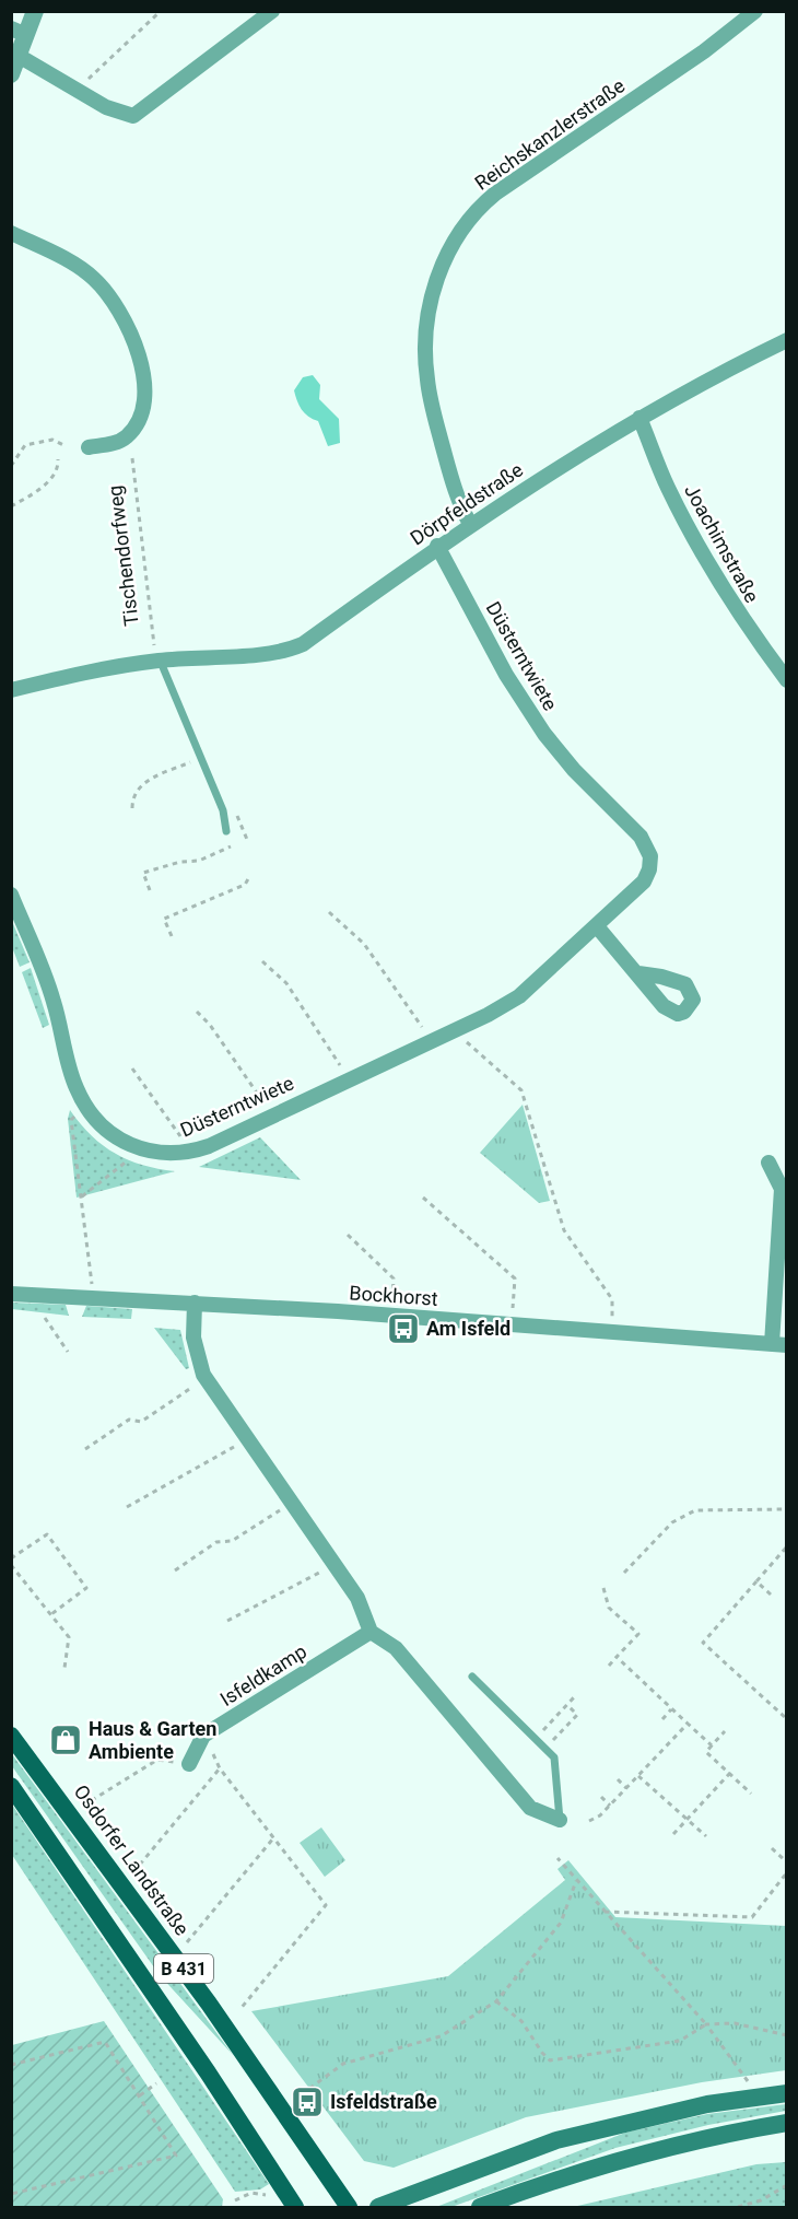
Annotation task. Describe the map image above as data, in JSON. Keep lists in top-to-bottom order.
{
  "streets": {
    "main road": ["Osdorfer Landstraße", "B 431"],
    "street": [
      "Reichskanzlerstraße",
      "Dörpfeldstraße",
      "Joachimstraße",
      "Düsterntwiete",
      "Bockhorst",
      "Isfeldkamp"
    ],
    "path": ["Tischendorfweg"]
  },
  "crossings": [
    ["Reichskanzlerstraße", "Dörpfeldstraße"],
    ["Dörpfeldstraße", "Joachimstraße"],
    ["Dörpfeldstraße", "Tischendorfweg"],
    ["Dörpfeldstraße", "Düsterntwiete"]
  ],
  "places": {
    "bus stop": ["Am Isfeld", "Isfeldstraße"],
    "shop": ["Haus & Garten Ambiente"]
  }
}
